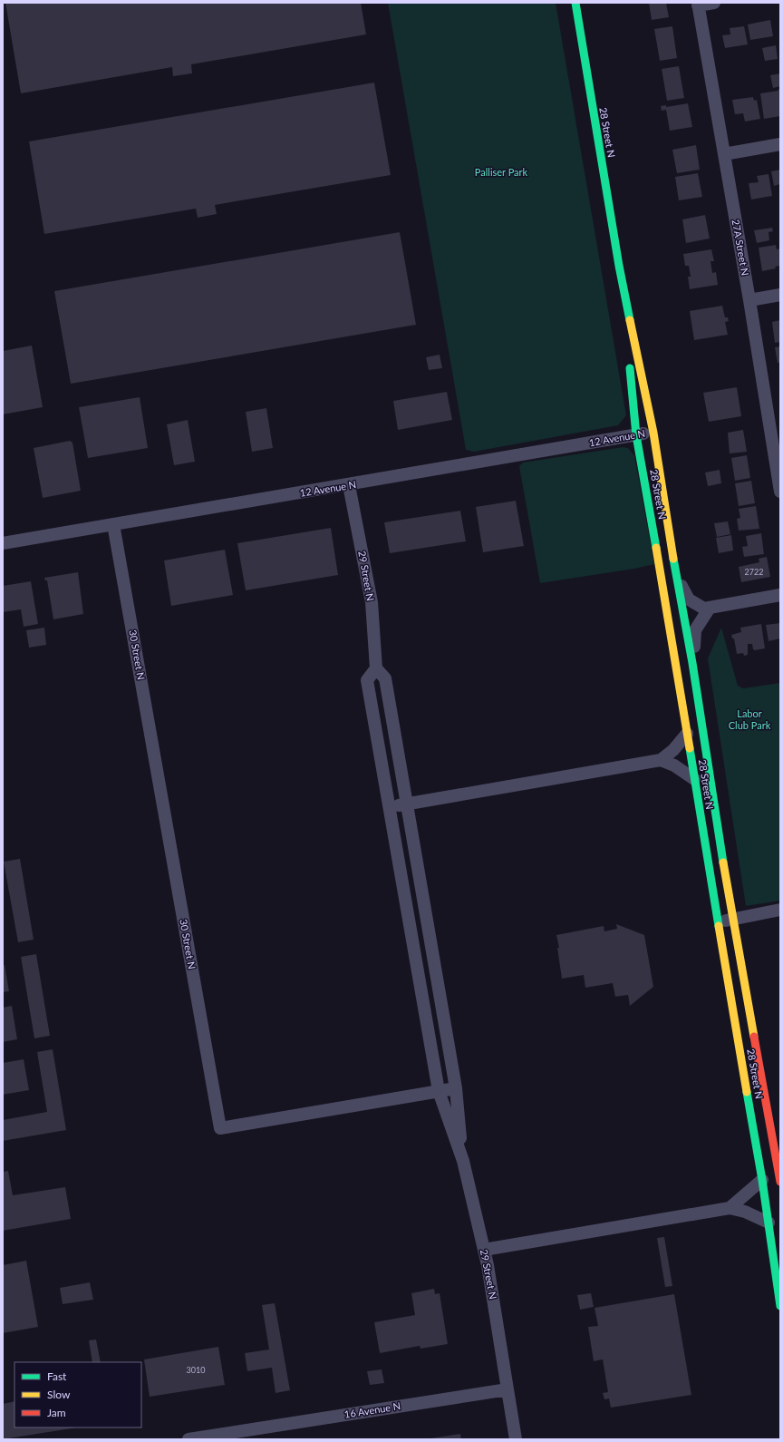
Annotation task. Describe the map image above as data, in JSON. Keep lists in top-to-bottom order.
{
  "streets": {
    "main road": ["28 Street N"],
    "street": [
      "27A Street N",
      "12 Avenue N",
      "29 Street N",
      "30 Street N",
      "16 Avenue N"
    ]
  },
  "crossings": [
    ["28 Street N", "12 Avenue N"],
    ["12 Avenue N", "29 Street N"],
    ["12 Avenue N", "30 Street N"],
    ["29 Street N", "16 Avenue N"]
  ],
  "parks": ["Palliser Park", "Labor Club Park"],
  "house_numbers": ["2722", "3010"],
  "legend": ["Fast", "Slow", "Jam"]
}
